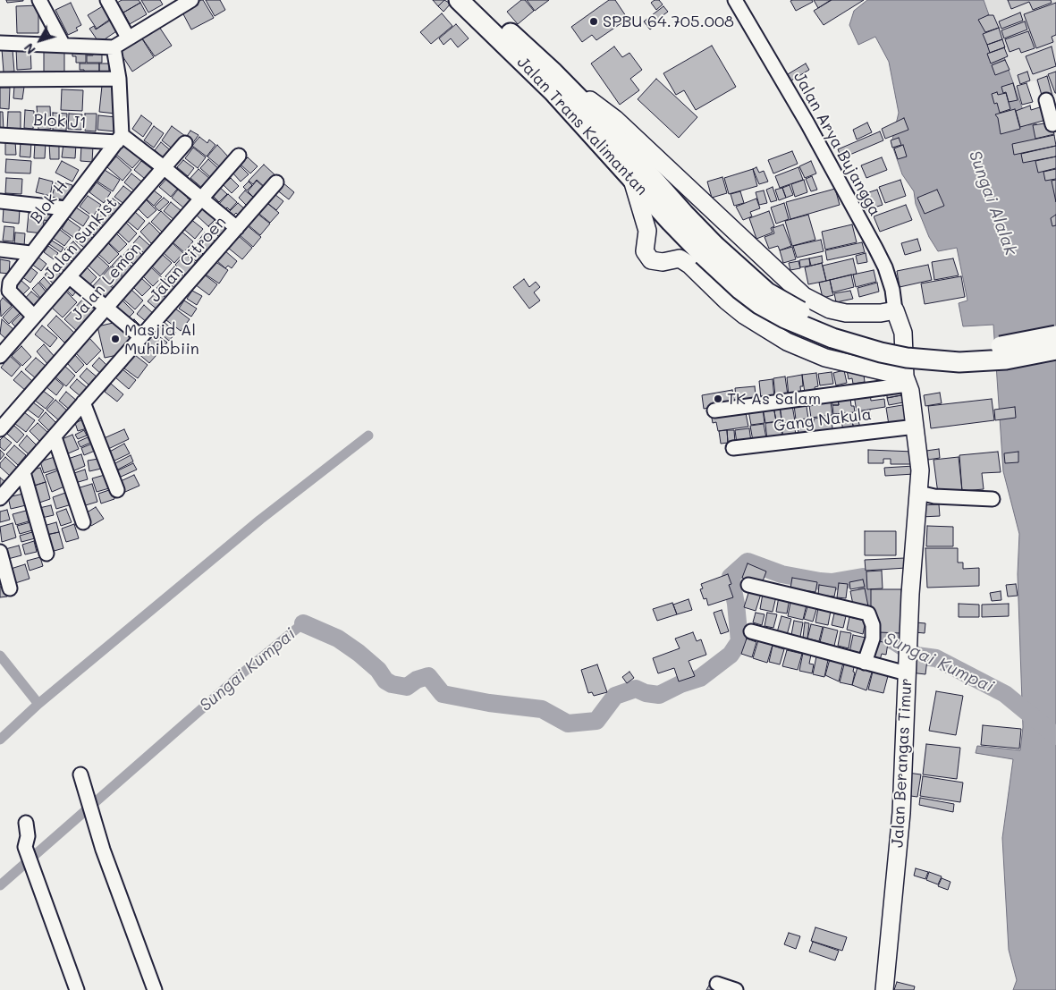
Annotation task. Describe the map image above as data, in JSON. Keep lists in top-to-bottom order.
{
  "streets": {
    "highway": ["Jalan Trans Kalimantan"],
    "main road": ["Jalan Berangas Timur"],
    "street": [
      "Blok J1",
      "Jalan Arya Bujangga",
      "Blok H",
      "Jalan Sunkist",
      "Jalan Citroen",
      "Jalan Lemon",
      "Gang Nakula"
    ]
  },
  "crossings": [
    ["Blok J1", "Blok H"],
    ["Jalan Arya Bujangga", "Jalan Berangas Timur"],
    ["Blok H", "Jalan Sunkist"],
    ["Gang Nakula", "Jalan Berangas Timur"]
  ],
  "water": ["Sungai Alalak", "Sungai Kumpai"],
  "places": ["SPBU 64.705.008", "Masjid Al Muhibbiin", "TK As Salam"],
  "north": "bottom left"
}
